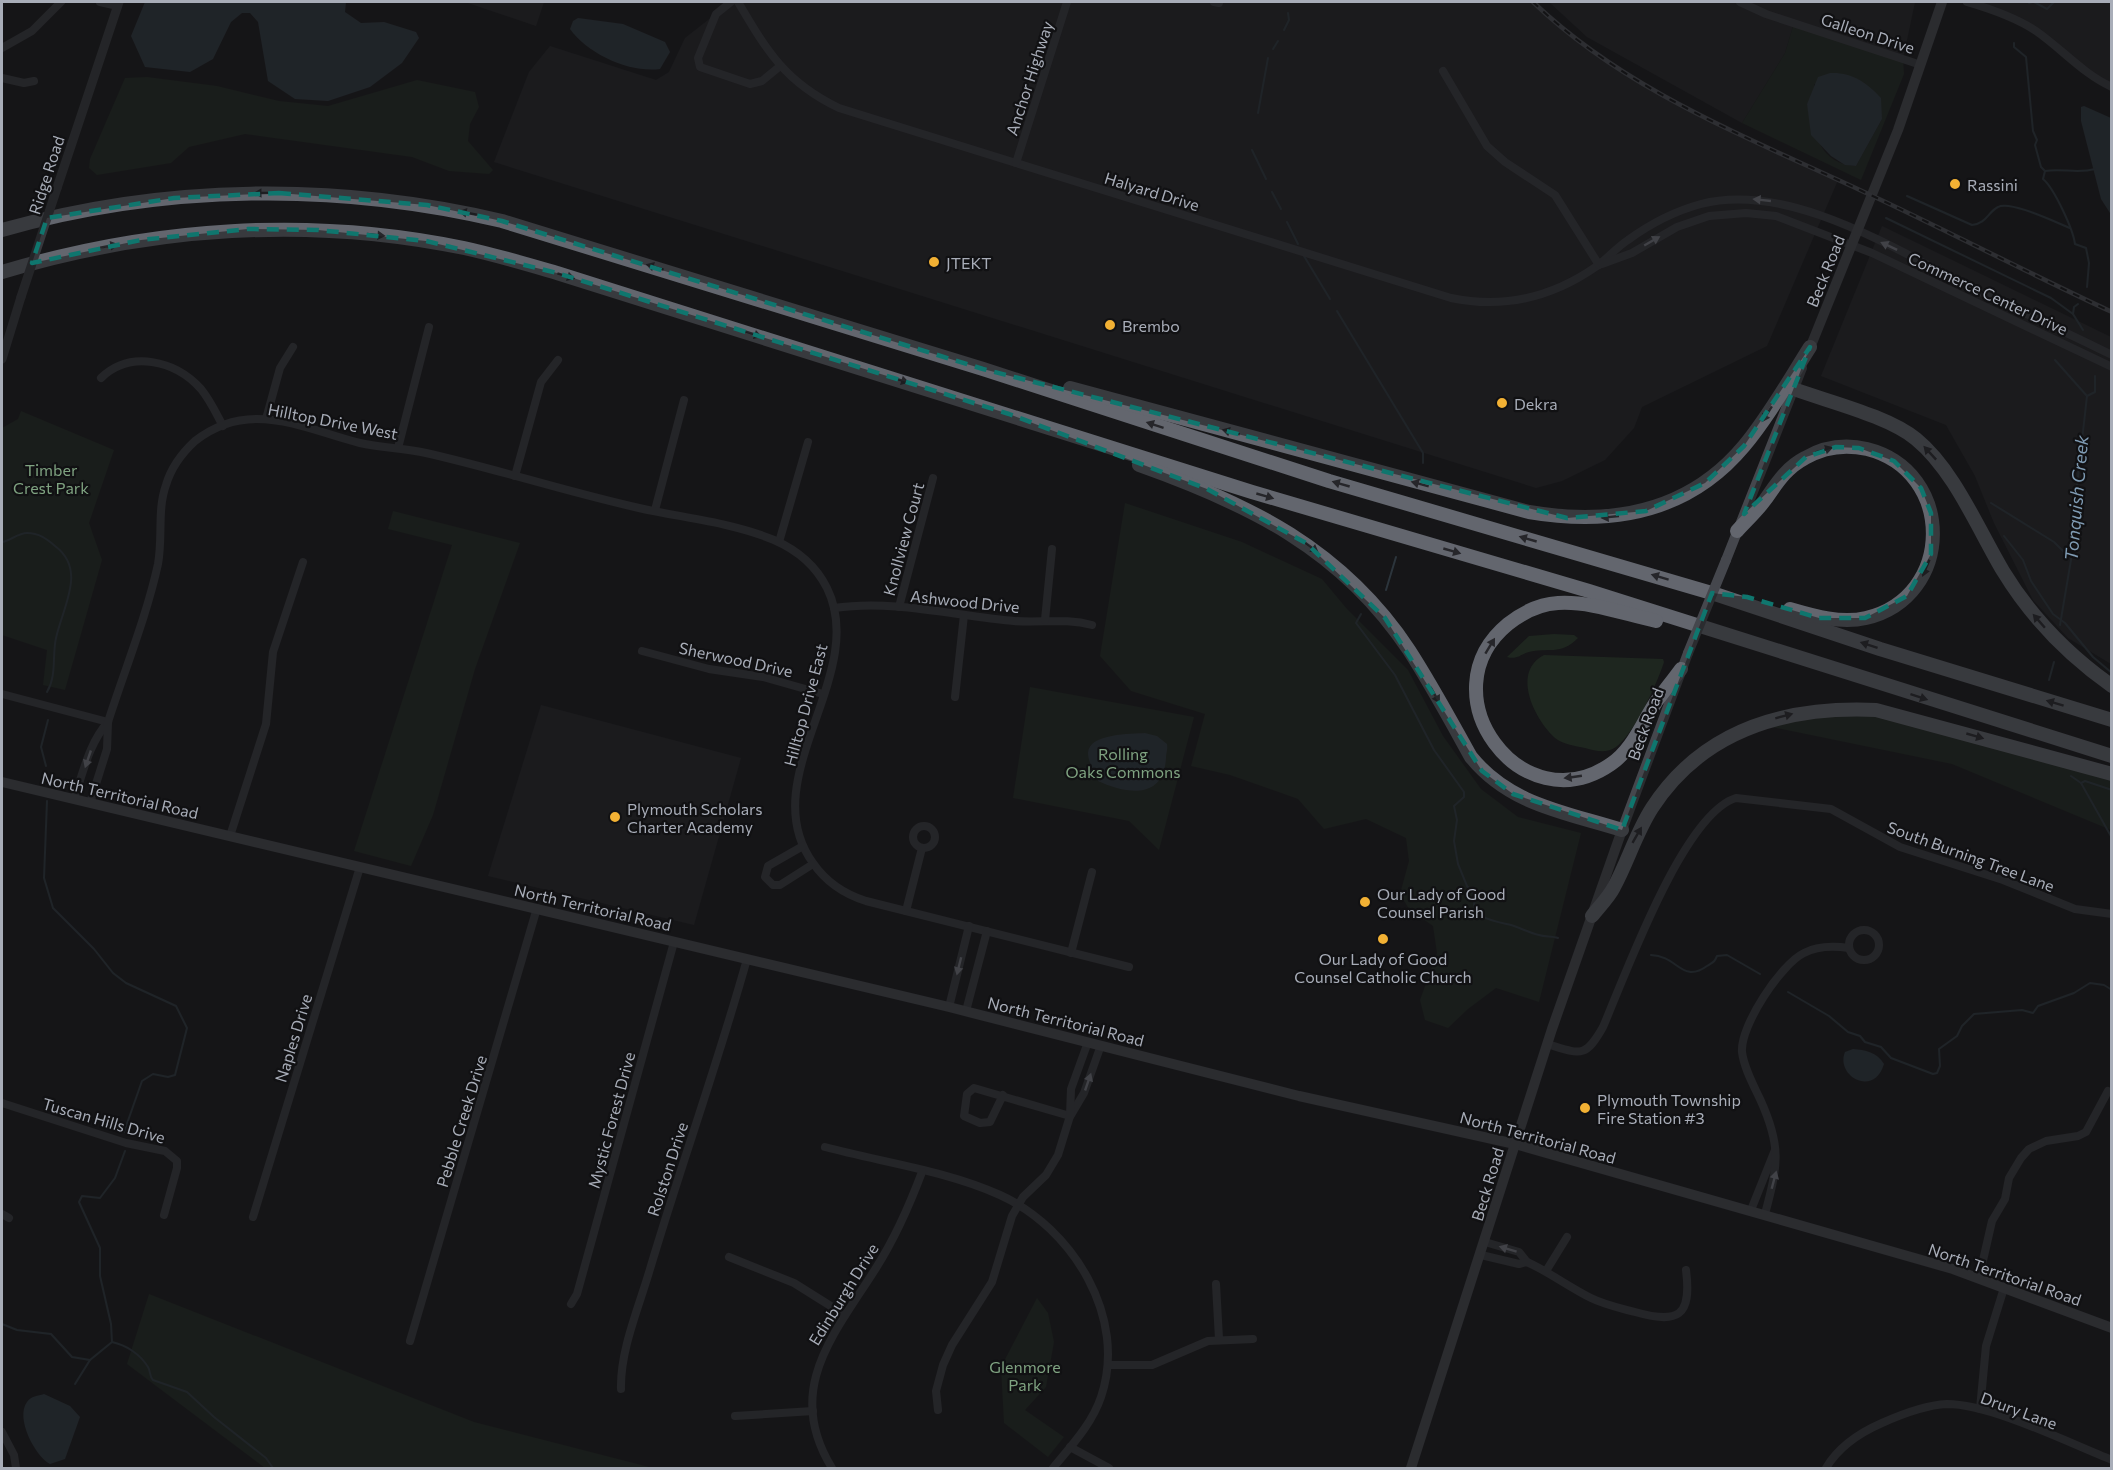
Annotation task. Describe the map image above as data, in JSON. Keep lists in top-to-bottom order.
{
  "streets": {
    "main road": ["Beck Road", "North Territorial Road"],
    "street": [
      "Galleon Drive",
      "Anchor Highway",
      "Ridge Road",
      "Halyard Drive",
      "Commerce Center Drive",
      "Hilltop Drive West",
      "Knollview Court",
      "Ashwood Drive",
      "Sherwood Drive",
      "Hilltop Drive East",
      "South Burning Tree Lane",
      "Naples Drive",
      "Tuscan Hills Drive",
      "Mystic Forest Drive",
      "Pebble Creek Drive",
      "Rolston Drive",
      "Edinburgh Drive",
      "Drury Lane"
    ]
  },
  "crossings": [
    ["Galleon Drive", "Beck Road"],
    ["Anchor Highway", "Halyard Drive"],
    ["Halyard Drive", "Beck Road"],
    ["Halyard Drive", "Commerce Center Drive"],
    ["Beck Road", "Commerce Center Drive"],
    ["Beck Road", "North Territorial Road"],
    ["Beck Road", "South Burning Tree Lane"],
    ["Hilltop Drive West", "Hilltop Drive East"],
    ["Hilltop Drive West", "North Territorial Road"],
    ["Knollview Court", "Ashwood Drive"],
    ["Ashwood Drive", "Hilltop Drive East"],
    ["Sherwood Drive", "Hilltop Drive East"],
    ["North Territorial Road", "Naples Drive"],
    ["North Territorial Road", "Mystic Forest Drive"],
    ["North Territorial Road", "Pebble Creek Drive"],
    ["North Territorial Road", "Rolston Drive"]
  ],
  "water": ["Tonquish Creek"],
  "parks": ["Timber Crest Park", "Rolling Oaks Commons", "Glenmore Park"],
  "places": [
    "Rassini",
    "JTEKT",
    "Brembo",
    "Dekra",
    "Plymouth Scholars Charter Academy",
    "Our Lady of Good Counsel Parish",
    "Our Lady of Good Counsel Catholic Church",
    "Plymouth Township Fire Station #3"
  ]
}
